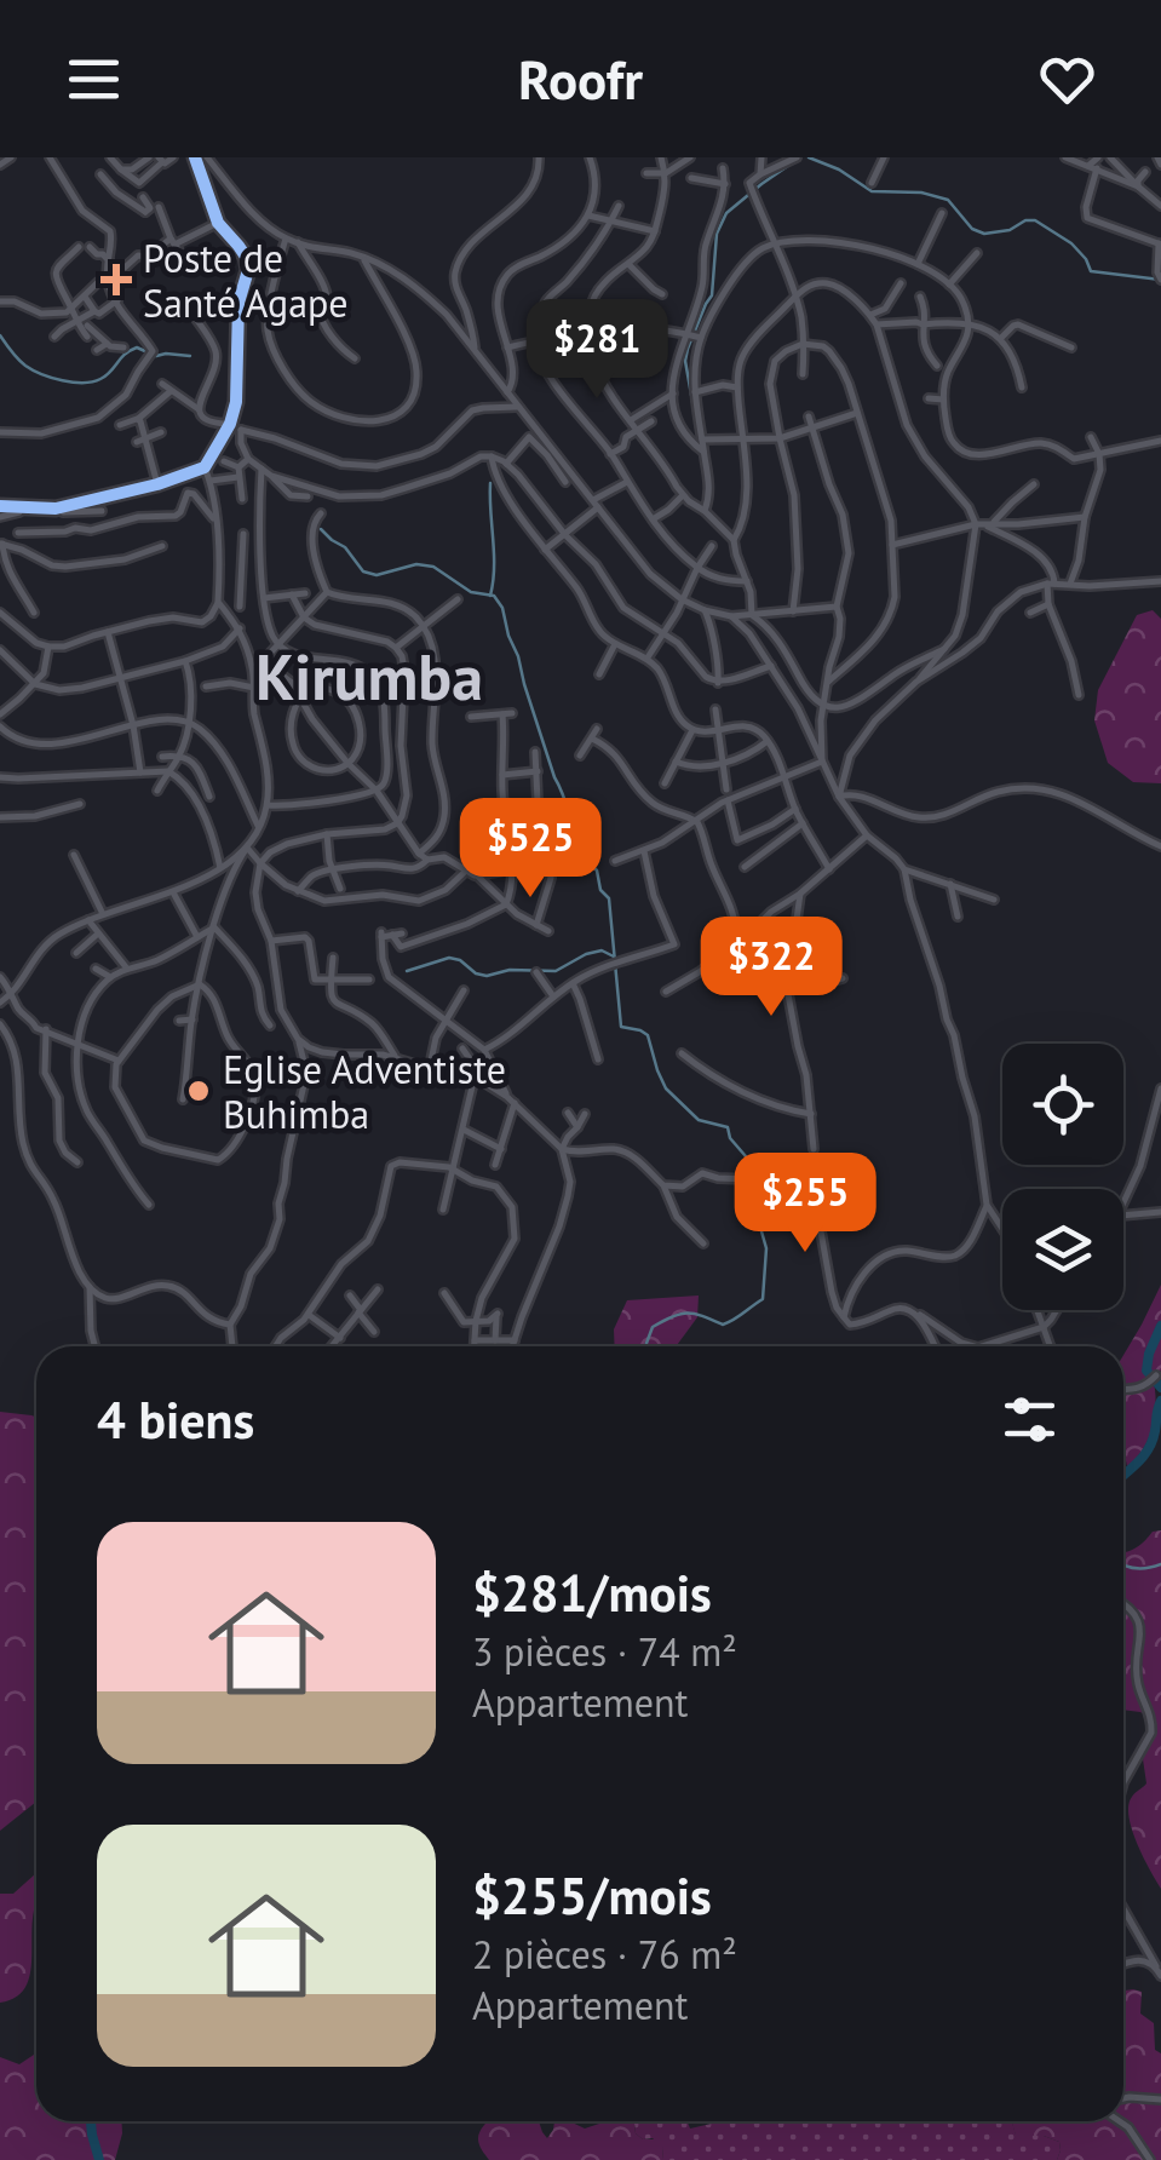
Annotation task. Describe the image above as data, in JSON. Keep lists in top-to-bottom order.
{
  "districts": ["Kirumba"],
  "places": {
    "health": ["Poste de Santé Agape"],
    "other": ["Eglise Adventiste Buhimba"]
  },
  "page": {
    "header": "Roofr",
    "price": [
      "$281",
      "$525",
      "$322",
      "$255"
    ],
    "heading": "4 biens",
    "list": [
      {
        "name": "$281/mois",
        "note": "3 pièces · 74 m² · Appartement"
      },
      {
        "name": "$255/mois",
        "note": "2 pièces · 76 m² · Appartement"
      }
    ]
  }
}
